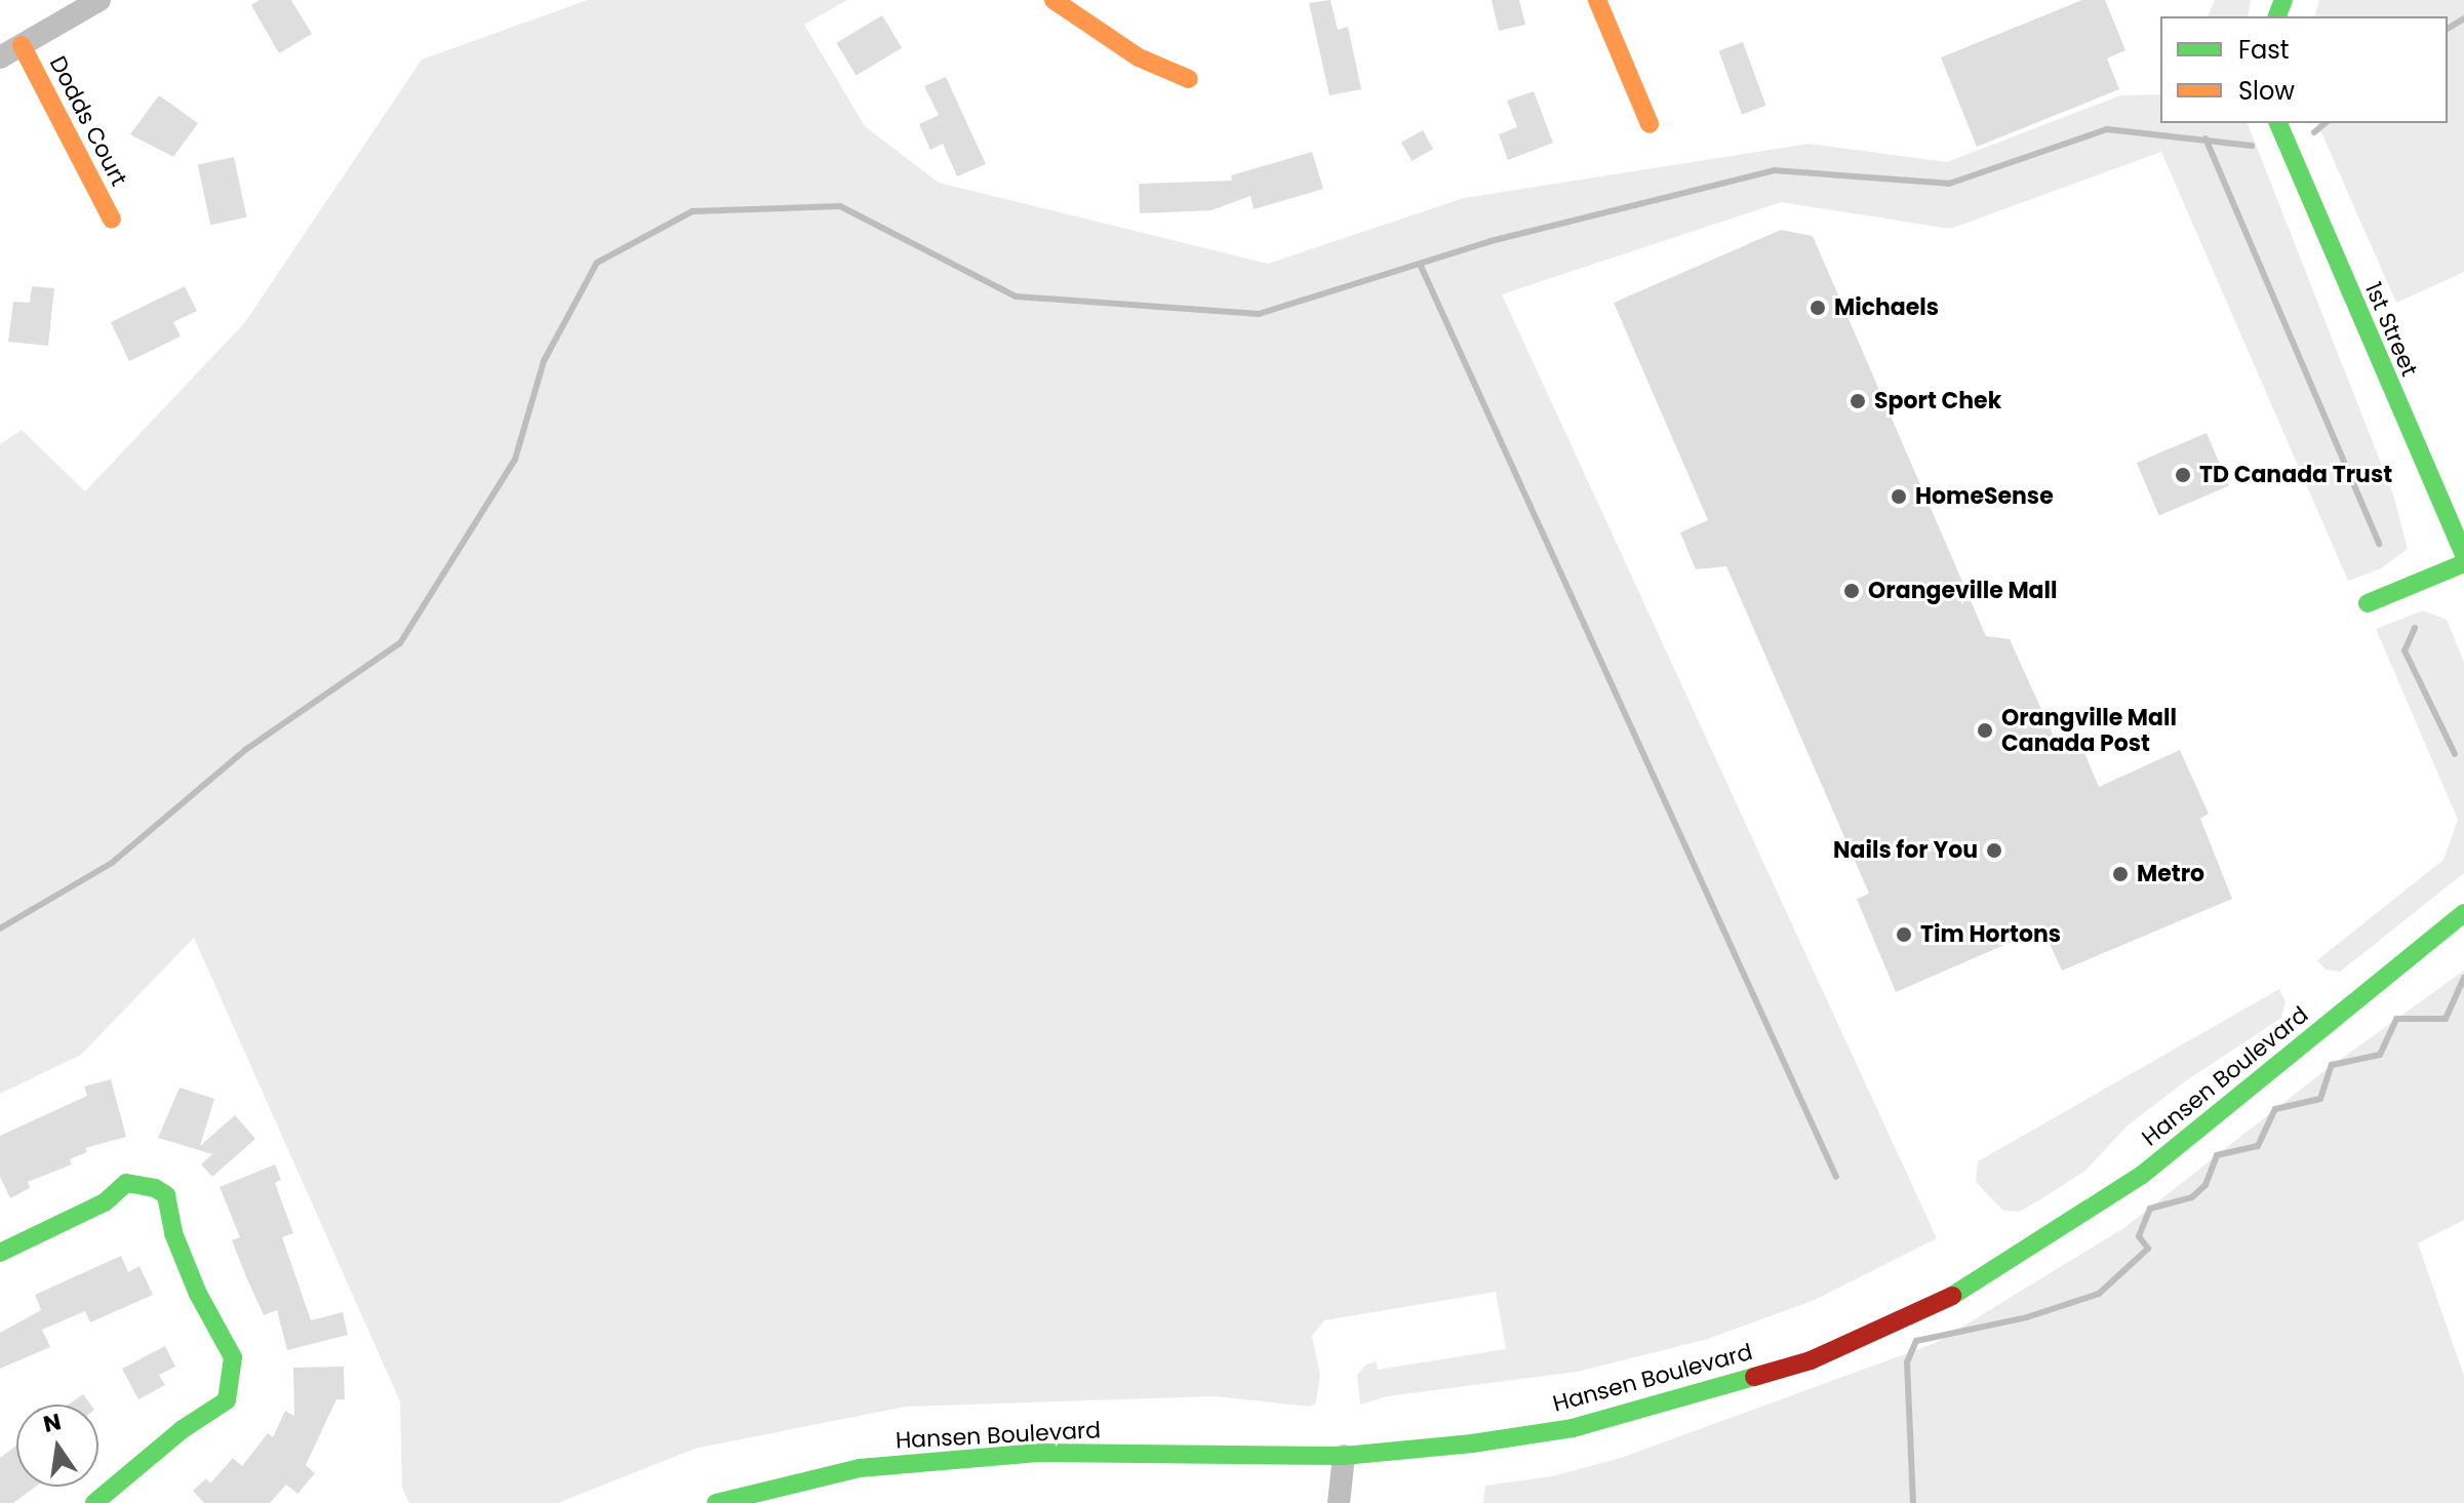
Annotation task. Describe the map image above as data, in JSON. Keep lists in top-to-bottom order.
{
  "streets": {
    "street": ["Dodds Court", "1st Street", "Hansen Boulevard"]
  },
  "places": [
    "Michaels",
    "Sport Chek",
    "TD Canada Trust",
    "HomeSense",
    "Orangeville Mall",
    "Orangville Mall Canada Post",
    "Nails for You",
    "Metro",
    "Tim Hortons"
  ],
  "legend": ["Fast", "Slow"],
  "north": "top"
}
